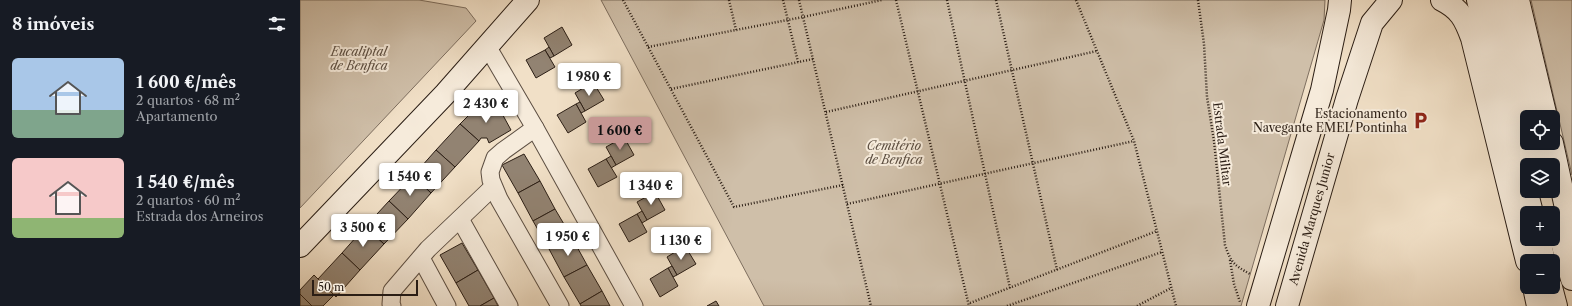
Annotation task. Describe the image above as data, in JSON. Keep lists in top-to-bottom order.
{
  "streets": {
    "main road": ["Avenida Marques Junior"],
    "path": ["Estrada Militar"]
  },
  "parks": ["Eucaliptal de Benfica", "Cemitério de Benfica"],
  "places": {
    "parking": ["Estacionamento Navegante EMEL Pontinha"]
  },
  "scale_bar": "50 m",
  "page": {
    "heading": "8 imóveis",
    "list": [
      {
        "name": "1 600 €/mês",
        "note": "2 quartos · 68 m² · Apartamento"
      },
      {
        "name": "1 540 €/mês",
        "note": "2 quartos · 60 m² · Estrada dos Arneiros"
      }
    ],
    "price": [
      "1 980 €",
      "2 430 €",
      "1 600 €",
      "1 540 €",
      "1 340 €",
      "3 500 €",
      "1 950 €",
      "1 130 €"
    ],
    "map_buttons": ["+", "−"],
    "scale": "50 m"
  }
}
